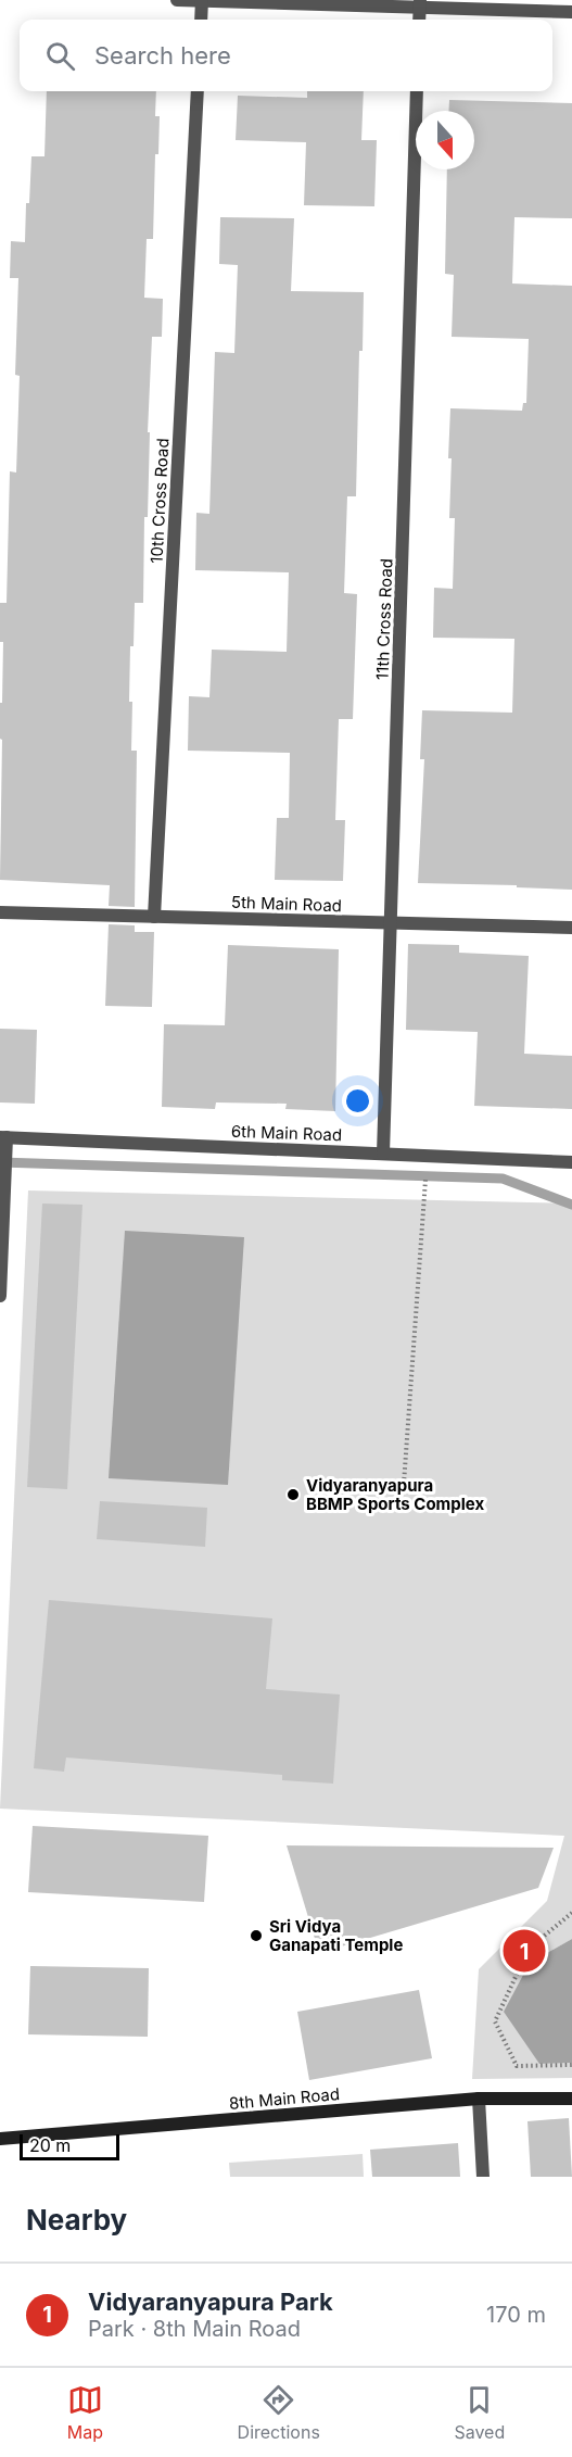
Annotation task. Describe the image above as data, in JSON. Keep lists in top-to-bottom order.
{
  "streets": {
    "street": [
      "10th Cross Road",
      "11th Cross Road",
      "5th Main Road",
      "6th Main Road",
      "8th Main Road"
    ]
  },
  "crossings": [
    ["10th Cross Road", "5th Main Road"],
    ["11th Cross Road", "5th Main Road"],
    ["11th Cross Road", "6th Main Road"]
  ],
  "places": ["Vidyaranyapura BBMP Sports Complex", "Sri Vidya Ganapati Temple"],
  "scale_bar": "20 m",
  "north": "bottom",
  "page": {
    "search": "Search here",
    "pins": "1",
    "scale": "20 m",
    "heading": "Nearby",
    "list": [
      {
        "mark": "1",
        "name": "Vidyaranyapura Park",
        "note": "Park · 8th Main Road",
        "value": "170 m"
      }
    ],
    "nav": ["Map", "Directions", "Saved"]
  }
}
